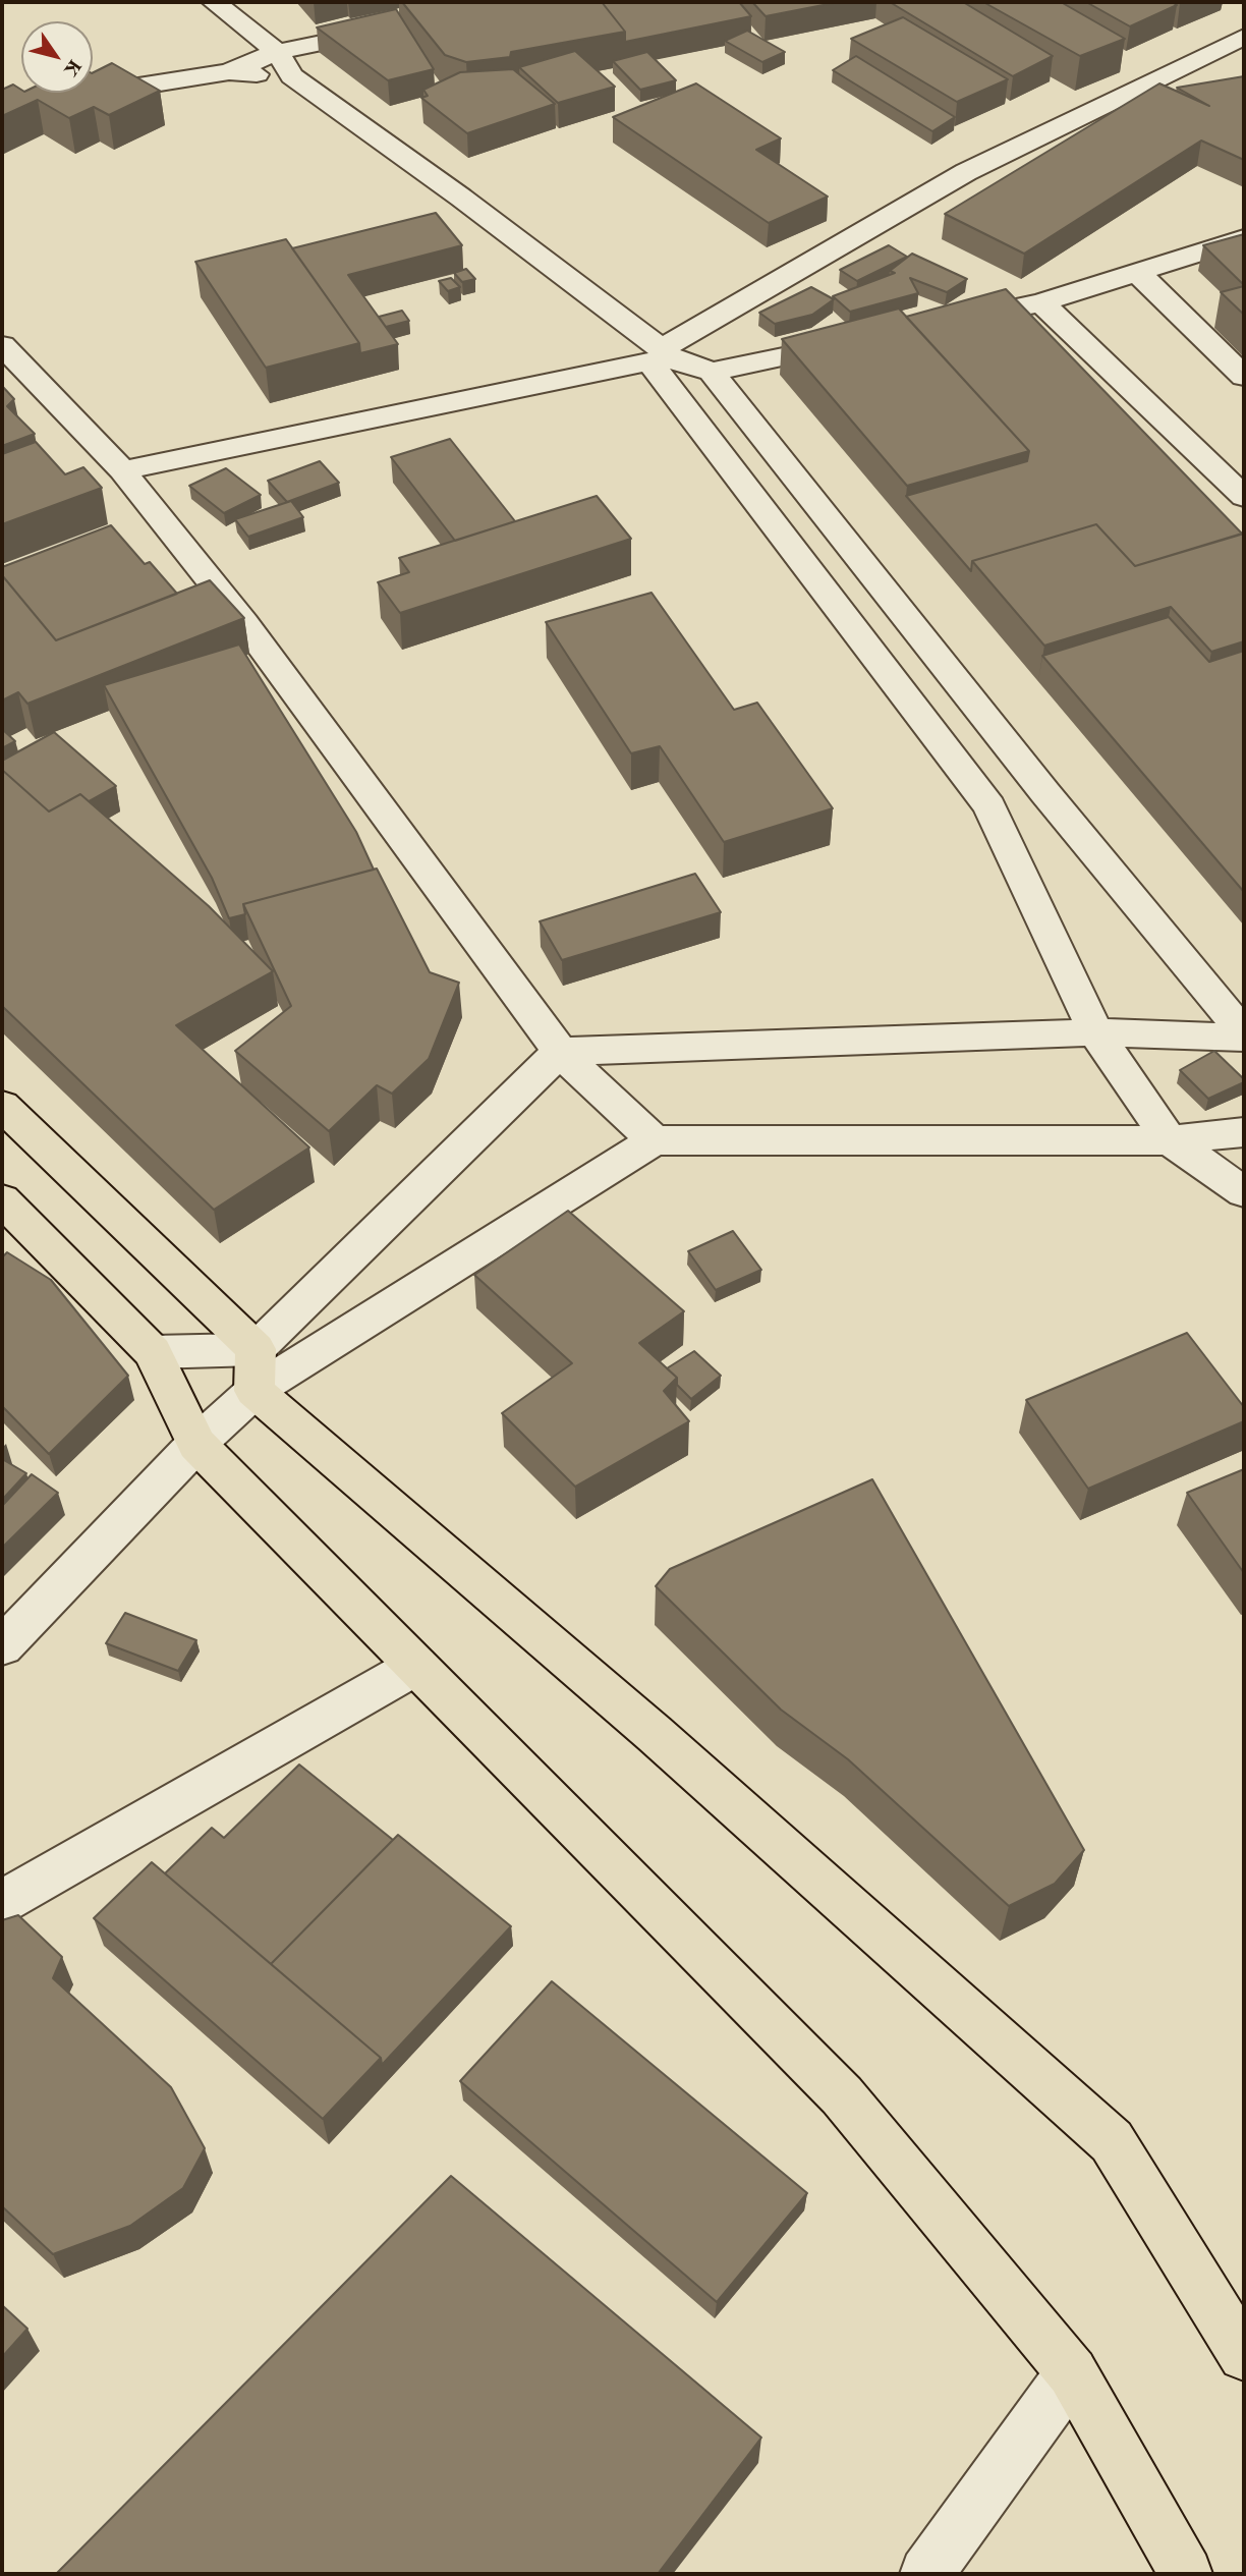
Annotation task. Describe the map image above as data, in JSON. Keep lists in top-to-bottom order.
{
  "north": "bottom right"
}
